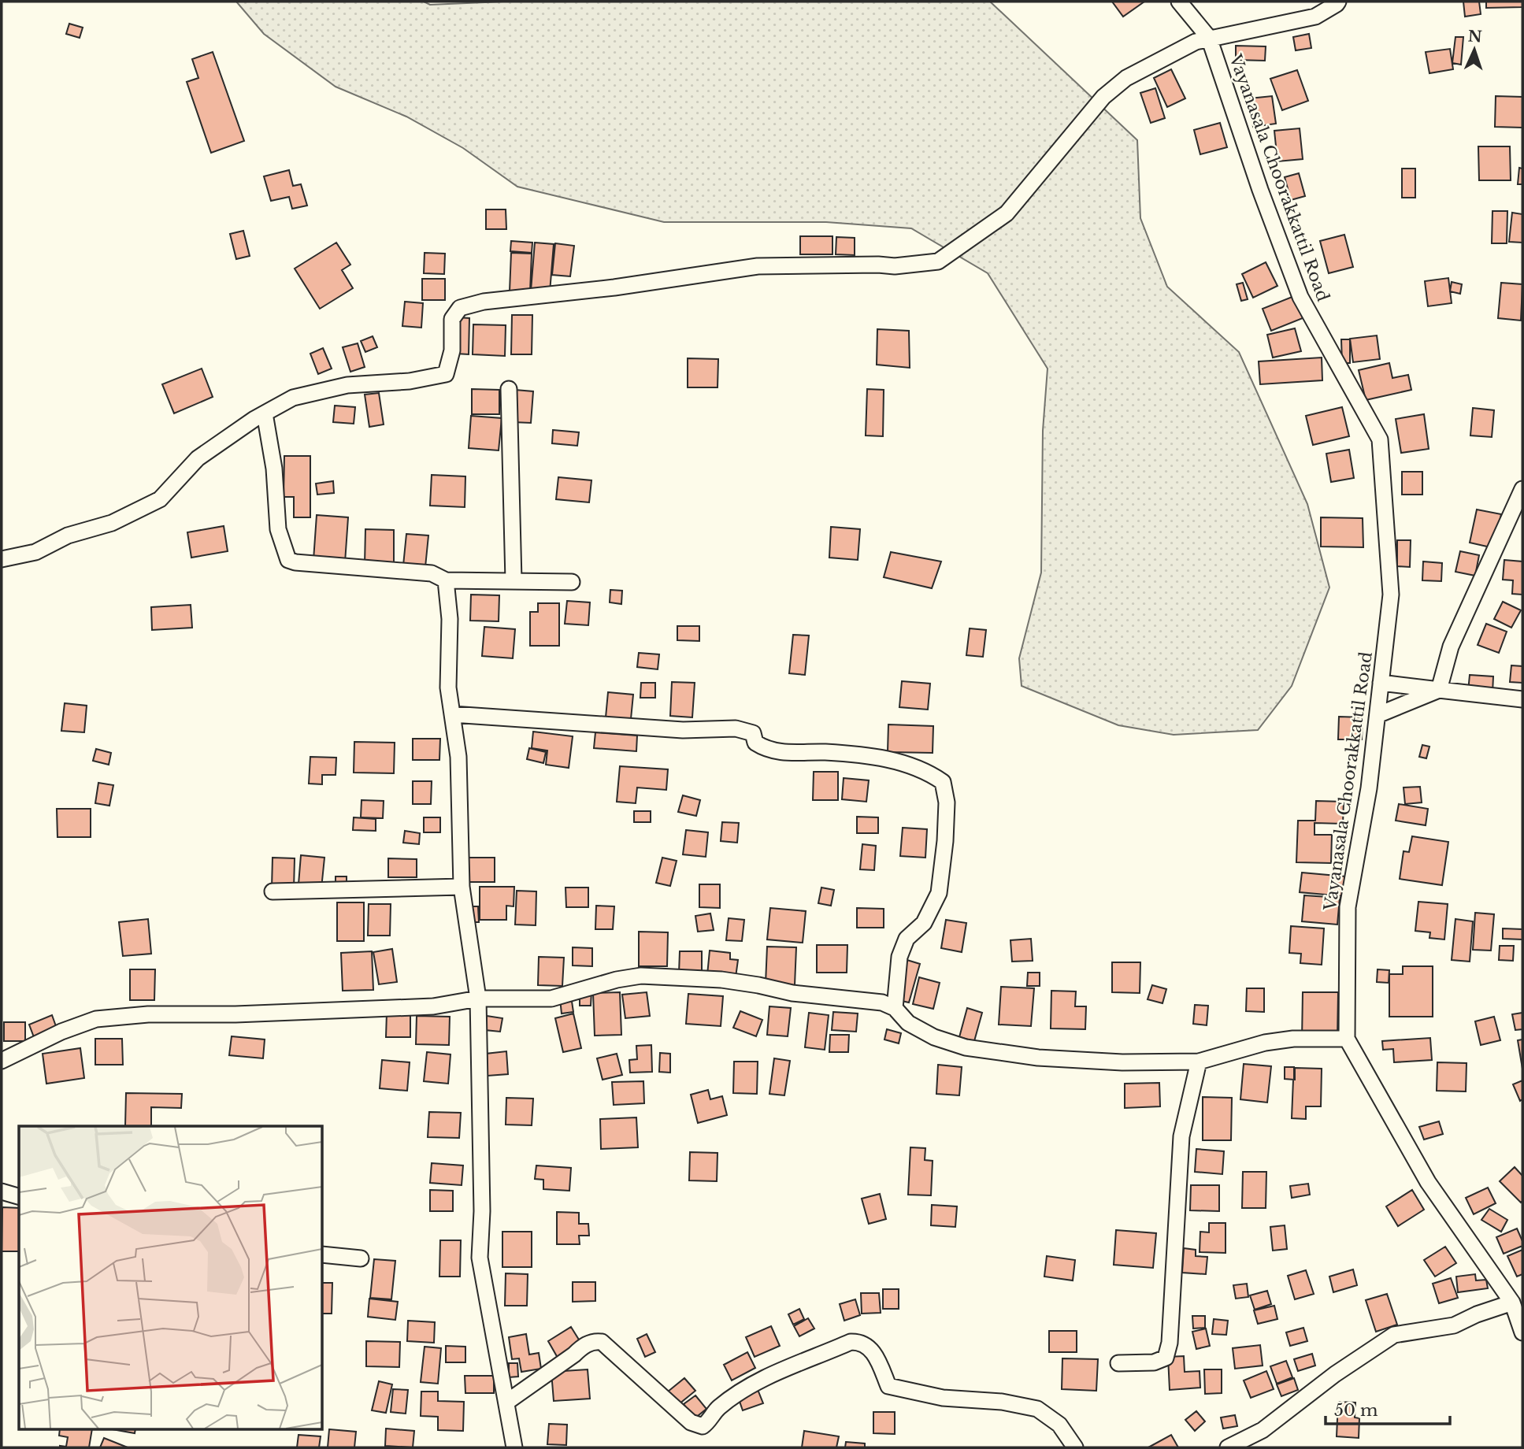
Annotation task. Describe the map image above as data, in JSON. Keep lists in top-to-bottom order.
{
  "streets": {
    "street": ["Vayanasala Choorakkattil Road"]
  },
  "scale_bar": "50 m",
  "north": "top"
}
